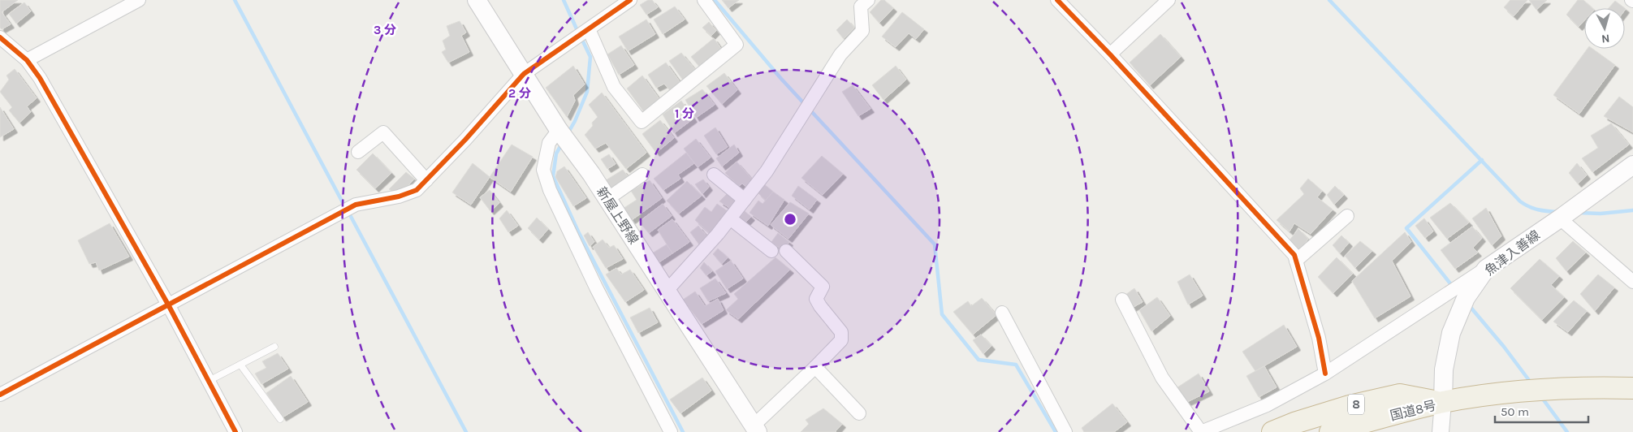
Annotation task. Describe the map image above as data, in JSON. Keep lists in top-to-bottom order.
{
  "streets": {
    "highway": ["8", "国道8号"],
    "main road": ["新屋上野線", "魚津入善線"]
  },
  "crossings": [
    ["魚津入善線", "8"],
    ["魚津入善線", "国道8号"],
    ["8", "国道8号"]
  ],
  "scale_bar": "50 m",
  "north": "bottom",
  "rings": ["3 分", "2 分", "1 分"]
}
